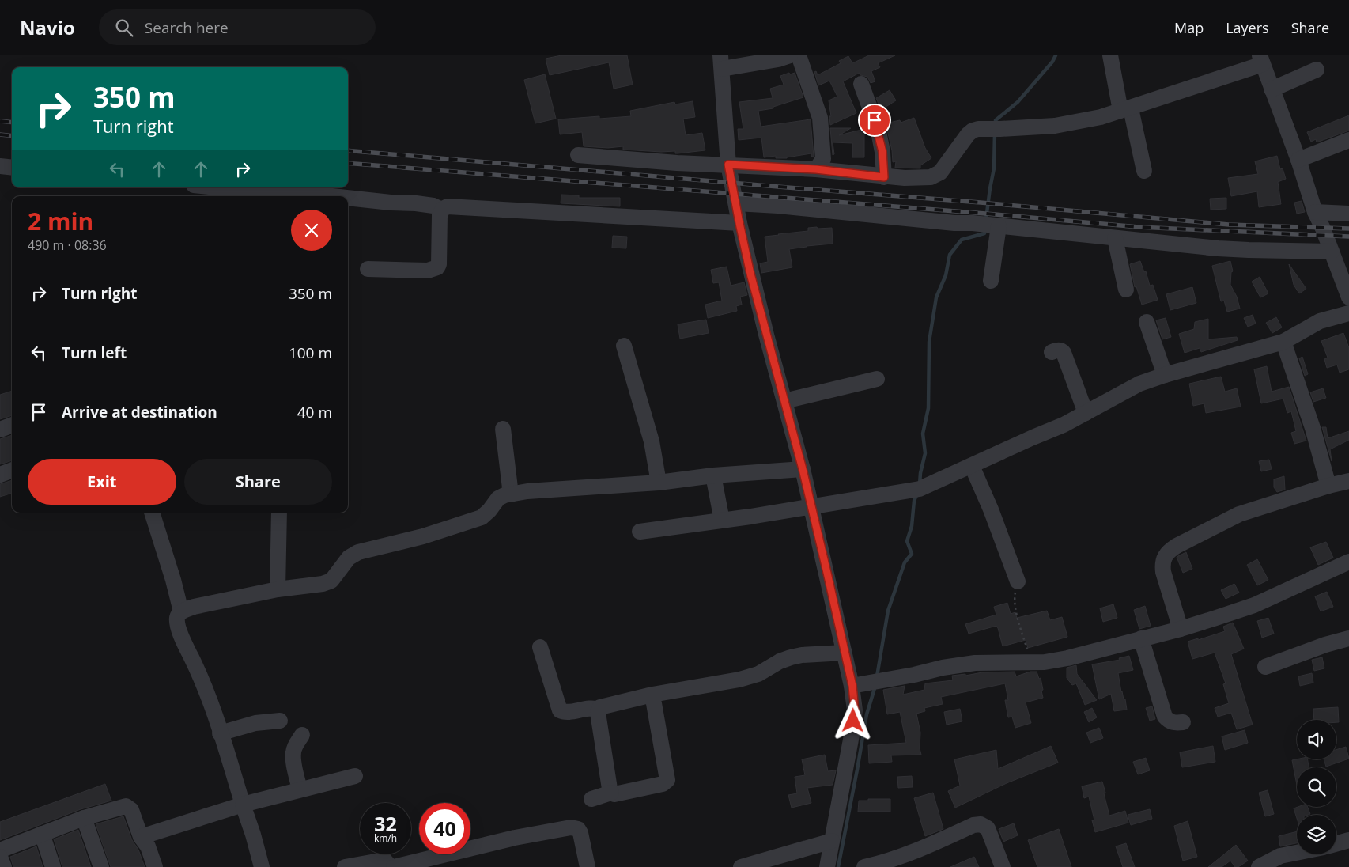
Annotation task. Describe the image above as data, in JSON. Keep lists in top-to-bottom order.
{
  "page": {
    "header": "Navio",
    "search": "Search here",
    "nav": ["Map", "Layers", "Share"],
    "turn": ["350 m", "Turn right"],
    "heading": ["2 min", "490 m · 08:36"],
    "list": [
      {
        "name": "Turn right",
        "value": "350 m"
      },
      {
        "name": "Turn left",
        "value": "100 m"
      },
      {
        "name": "Arrive at destination",
        "value": "40 m"
      }
    ],
    "buttons": ["Exit", "Share"],
    "speed": "32 km/h",
    "limit": "40"
  }
}
